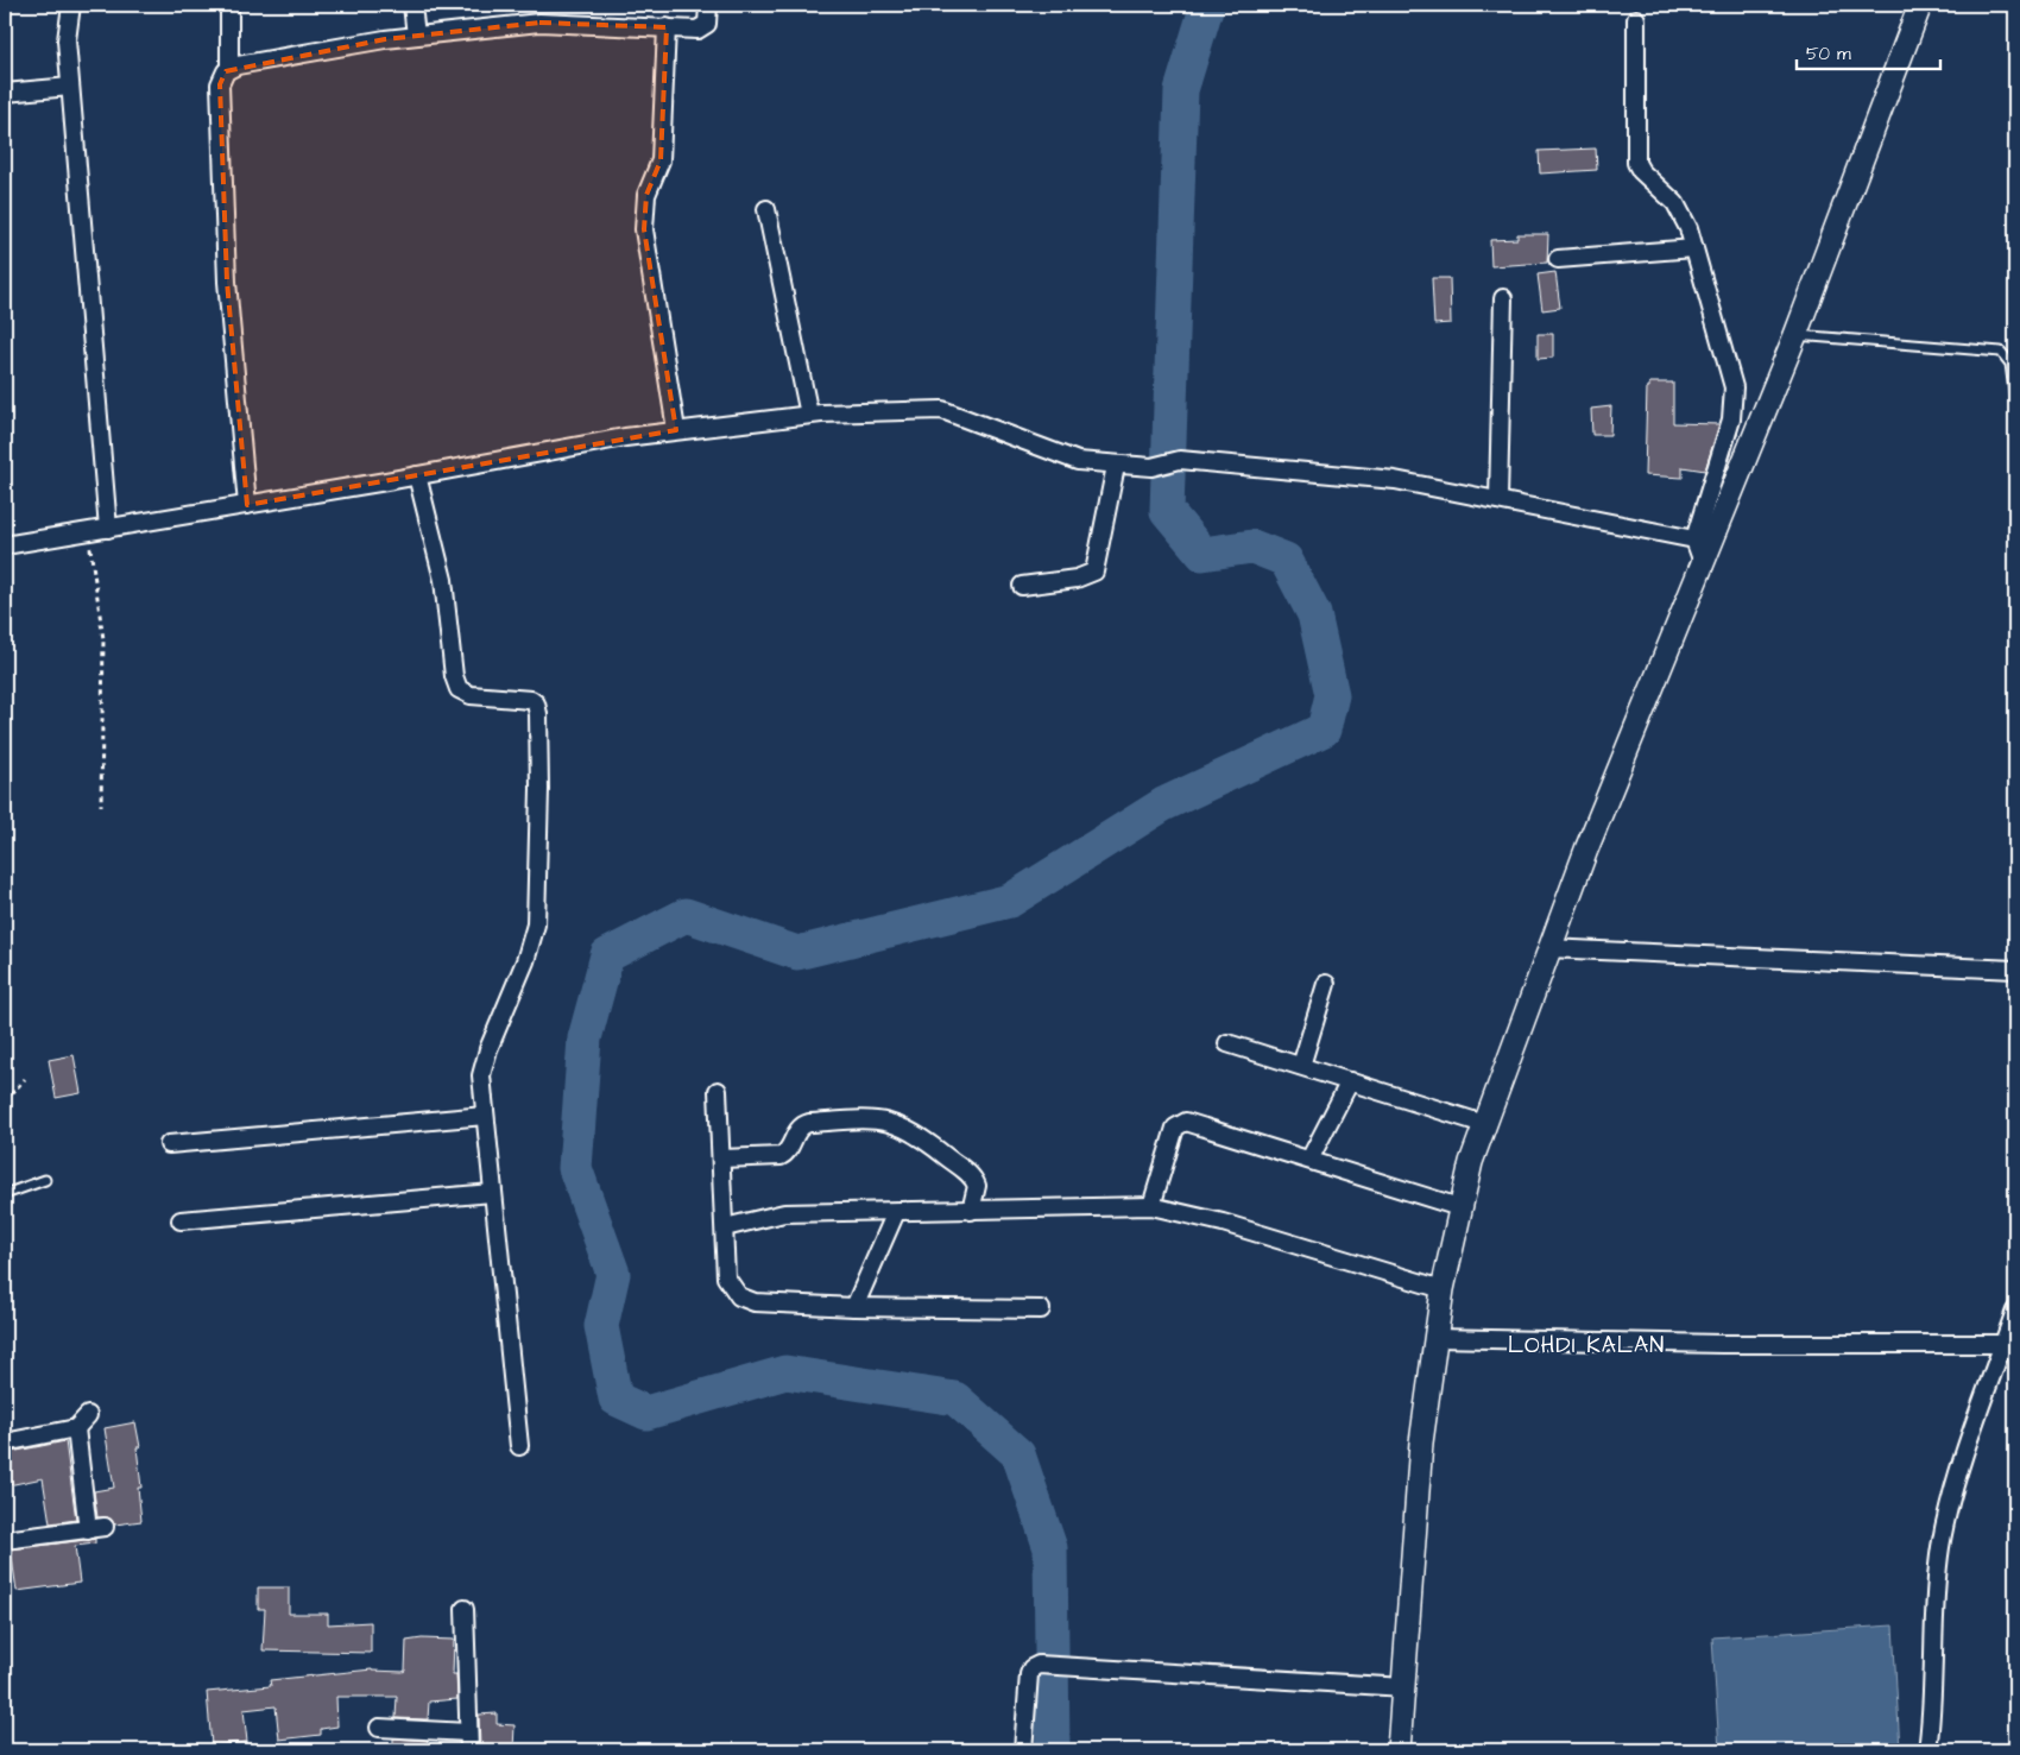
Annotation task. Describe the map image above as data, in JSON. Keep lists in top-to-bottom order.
{
  "districts": ["LOHDI KALAN"],
  "scale_bar": "50 m"
}
